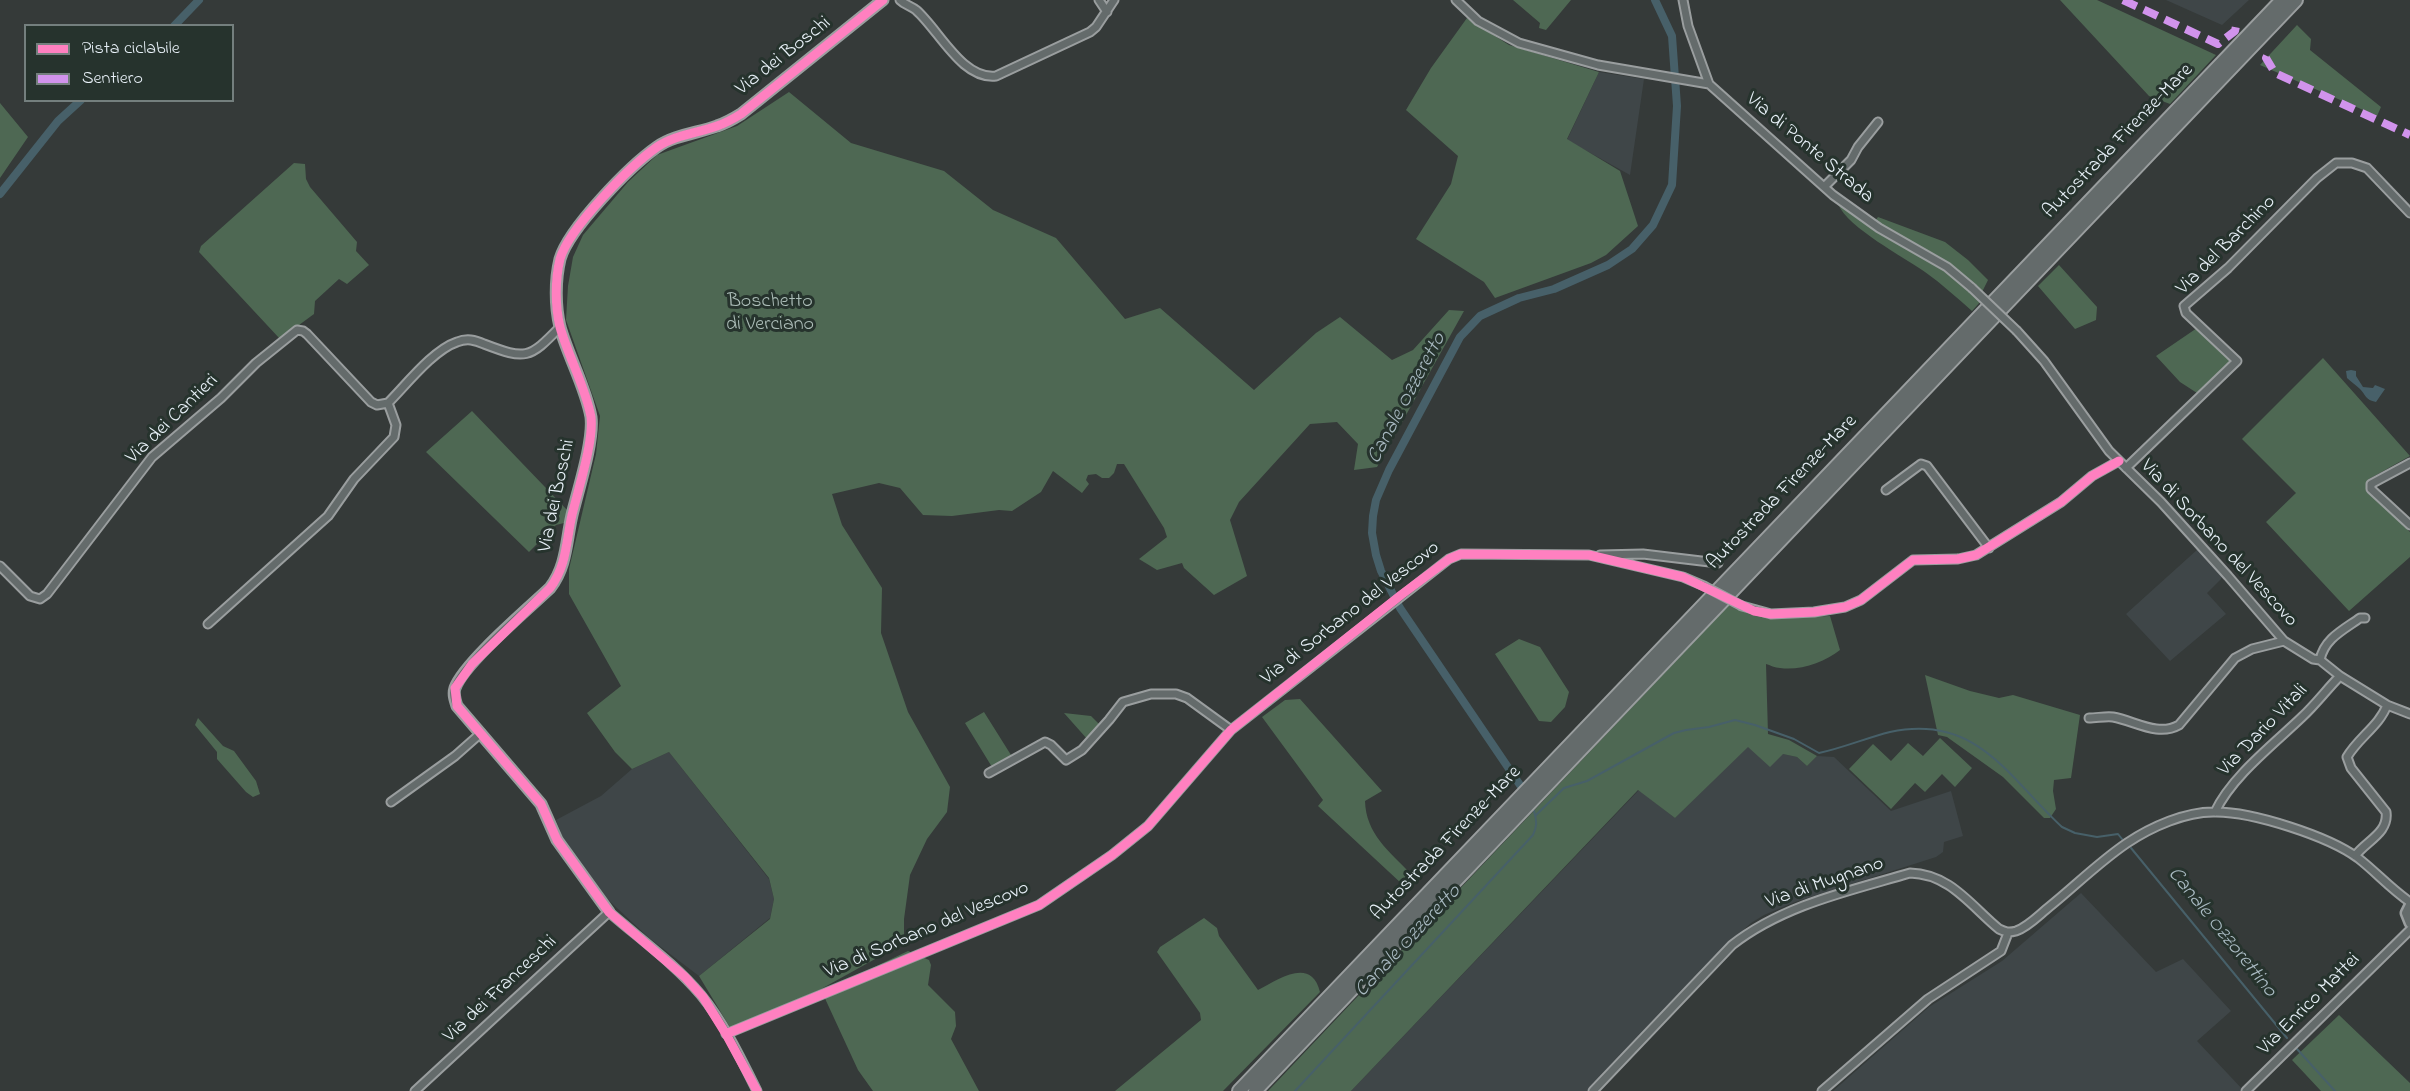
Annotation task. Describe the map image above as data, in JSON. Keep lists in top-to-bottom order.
{
  "streets": {
    "highway": ["Autostrada Firenze-Mare"],
    "street": [
      "Via dei Boschi",
      "Via di Ponte Strada",
      "Via del Barchino",
      "Via dei Cantieri",
      "Via di Sorbano del Vescovo",
      "Via Dario Vitali",
      "Via di Mugnano",
      "Via dei Franceschi",
      "Via Enrico Mattei"
    ]
  },
  "crossings": [
    ["Via dei Boschi", "Via di Sorbano del Vescovo"],
    ["Via dei Boschi", "Via dei Franceschi"],
    ["Via di Ponte Strada", "Via di Sorbano del Vescovo"],
    ["Via del Barchino", "Via di Sorbano del Vescovo"],
    ["Via di Sorbano del Vescovo", "Via Dario Vitali"]
  ],
  "water": ["Canale Ozzeretto", "Canale Ozzorettino"],
  "parks": ["Boschetto di Verciano"],
  "legend": ["Pista ciclabile", "Sentiero"]
}
